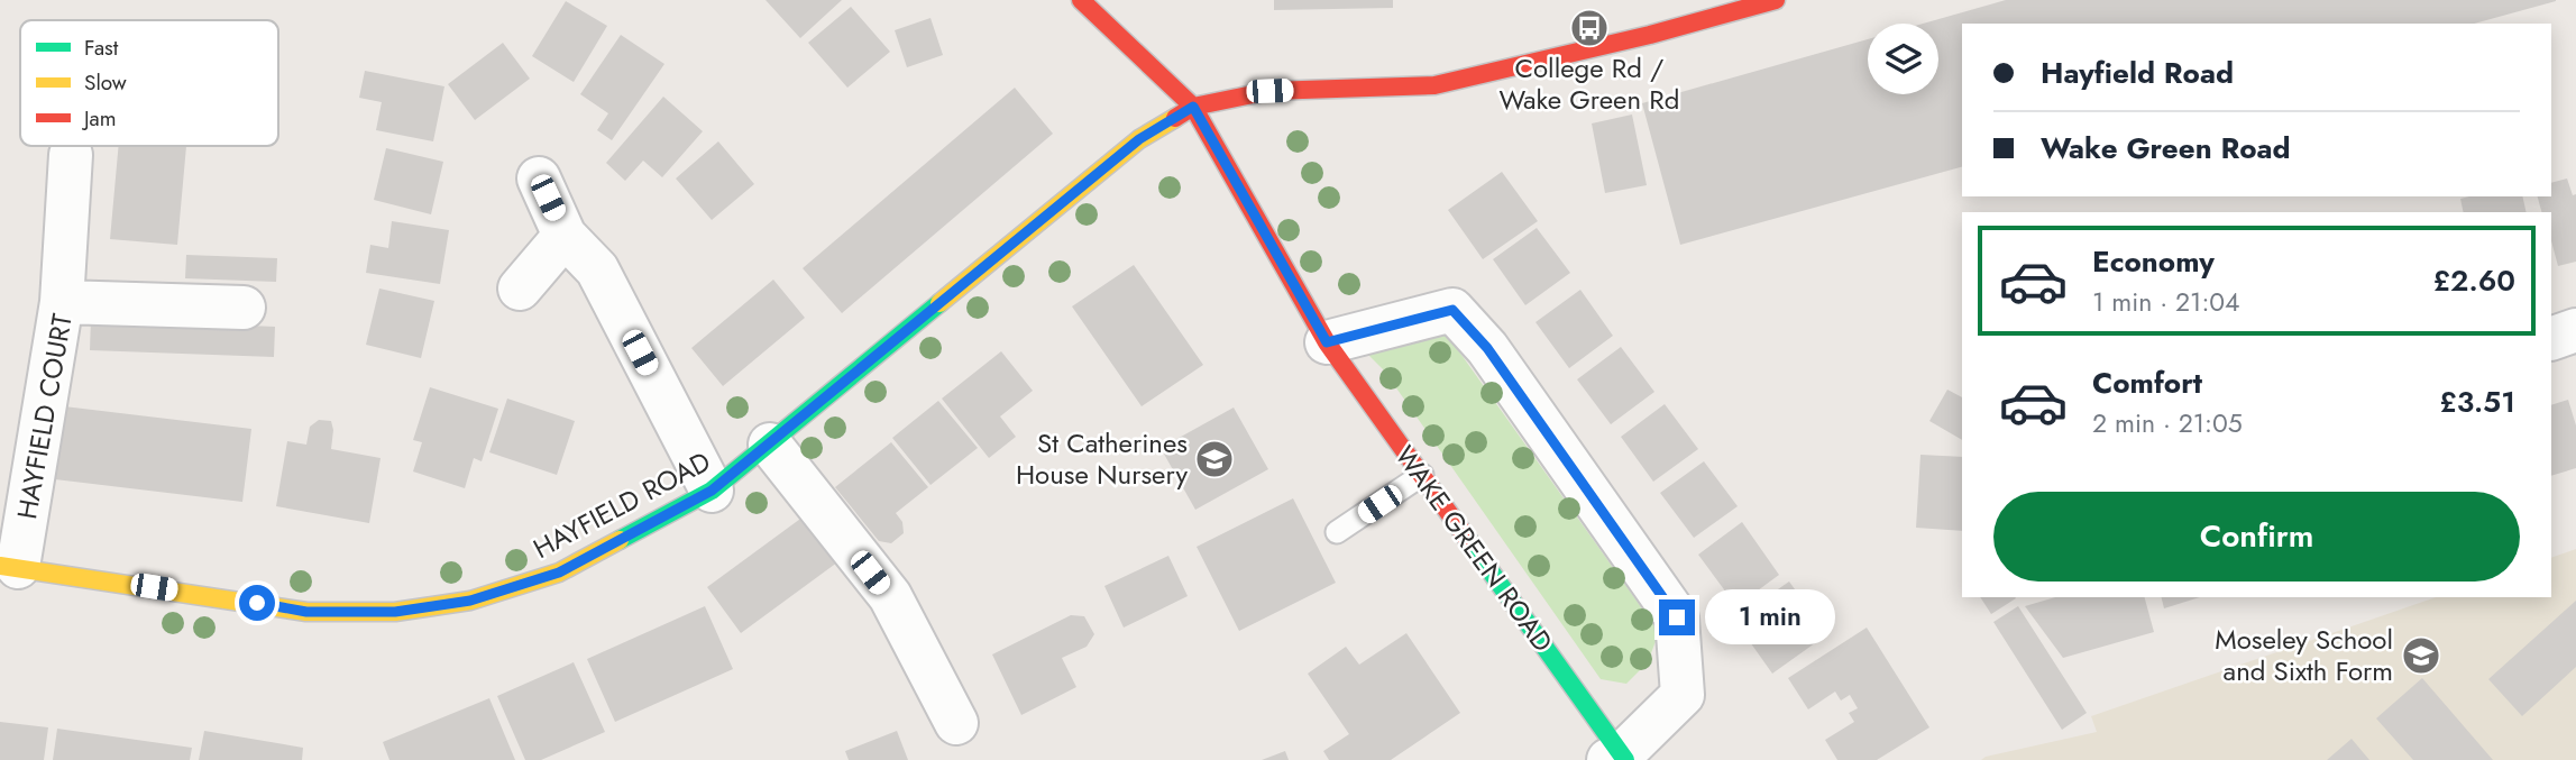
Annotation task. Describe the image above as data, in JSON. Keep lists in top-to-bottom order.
{
  "streets": {
    "street": ["HAYFIELD COURT", "HAYFIELD ROAD", "WAKE GREEN ROAD"]
  },
  "crossings": [
    ["HAYFIELD COURT", "HAYFIELD ROAD"],
    ["HAYFIELD ROAD", "WAKE GREEN ROAD"]
  ],
  "places": {
    "bus stop": ["College Rd / Wake Green Rd"],
    "school or university": ["St Catherines House Nursery", "Moseley School and Sixth Form"]
  },
  "legend": ["Fast", "Slow", "Jam"],
  "page": {
    "banner": ["Hayfield Road", "Wake Green Road"],
    "list": [
      {
        "name": "Economy",
        "note": "1 min · 21:04",
        "value": "£2.60"
      },
      {
        "name": "Comfort",
        "note": "2 min · 21:05",
        "value": "£3.51"
      }
    ],
    "buttons": "Confirm",
    "bubble": "1 min"
  }
}
